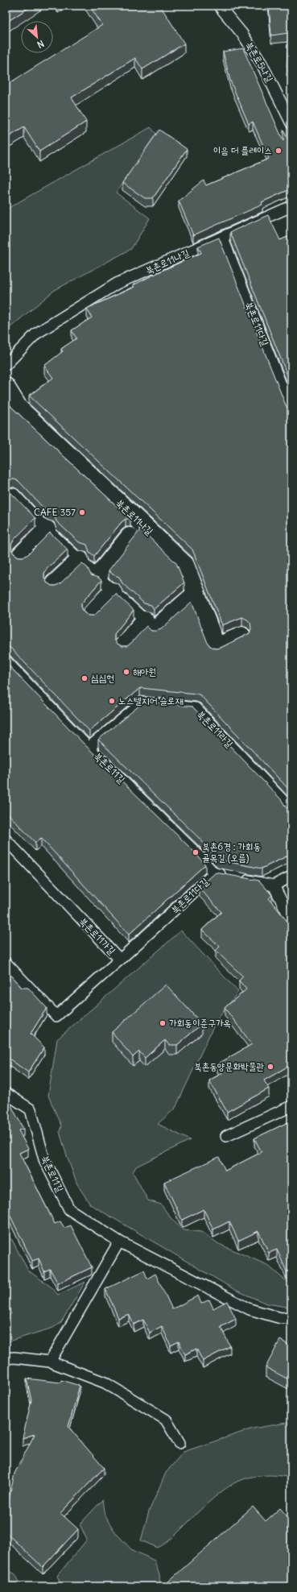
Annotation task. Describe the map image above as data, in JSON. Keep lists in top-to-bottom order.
{
  "streets": {
    "street": ["북촌로11나길"],
    "lane": [
      "북촌로5나길",
      "북촌로11다길",
      "북촌로11라길",
      "북촌로11길",
      "북촌로11가길"
    ]
  },
  "crossings": [
    ["북촌로11나길", "북촌로11다길"],
    ["북촌로11다길", "북촌로11길"],
    ["북촌로11다길", "북촌로11가길"],
    ["북촌로11라길", "북촌로11길"]
  ],
  "places": [
    "이음 더 플레이스",
    "CAFE 357",
    "해아원",
    "심심헌",
    "노스텔지어 슬로재",
    "북촌6경 : 가회동 골목길 (오름)",
    "가회동이준구가옥",
    "북촌동양문화박물관"
  ],
  "north": "bottom right"
}
